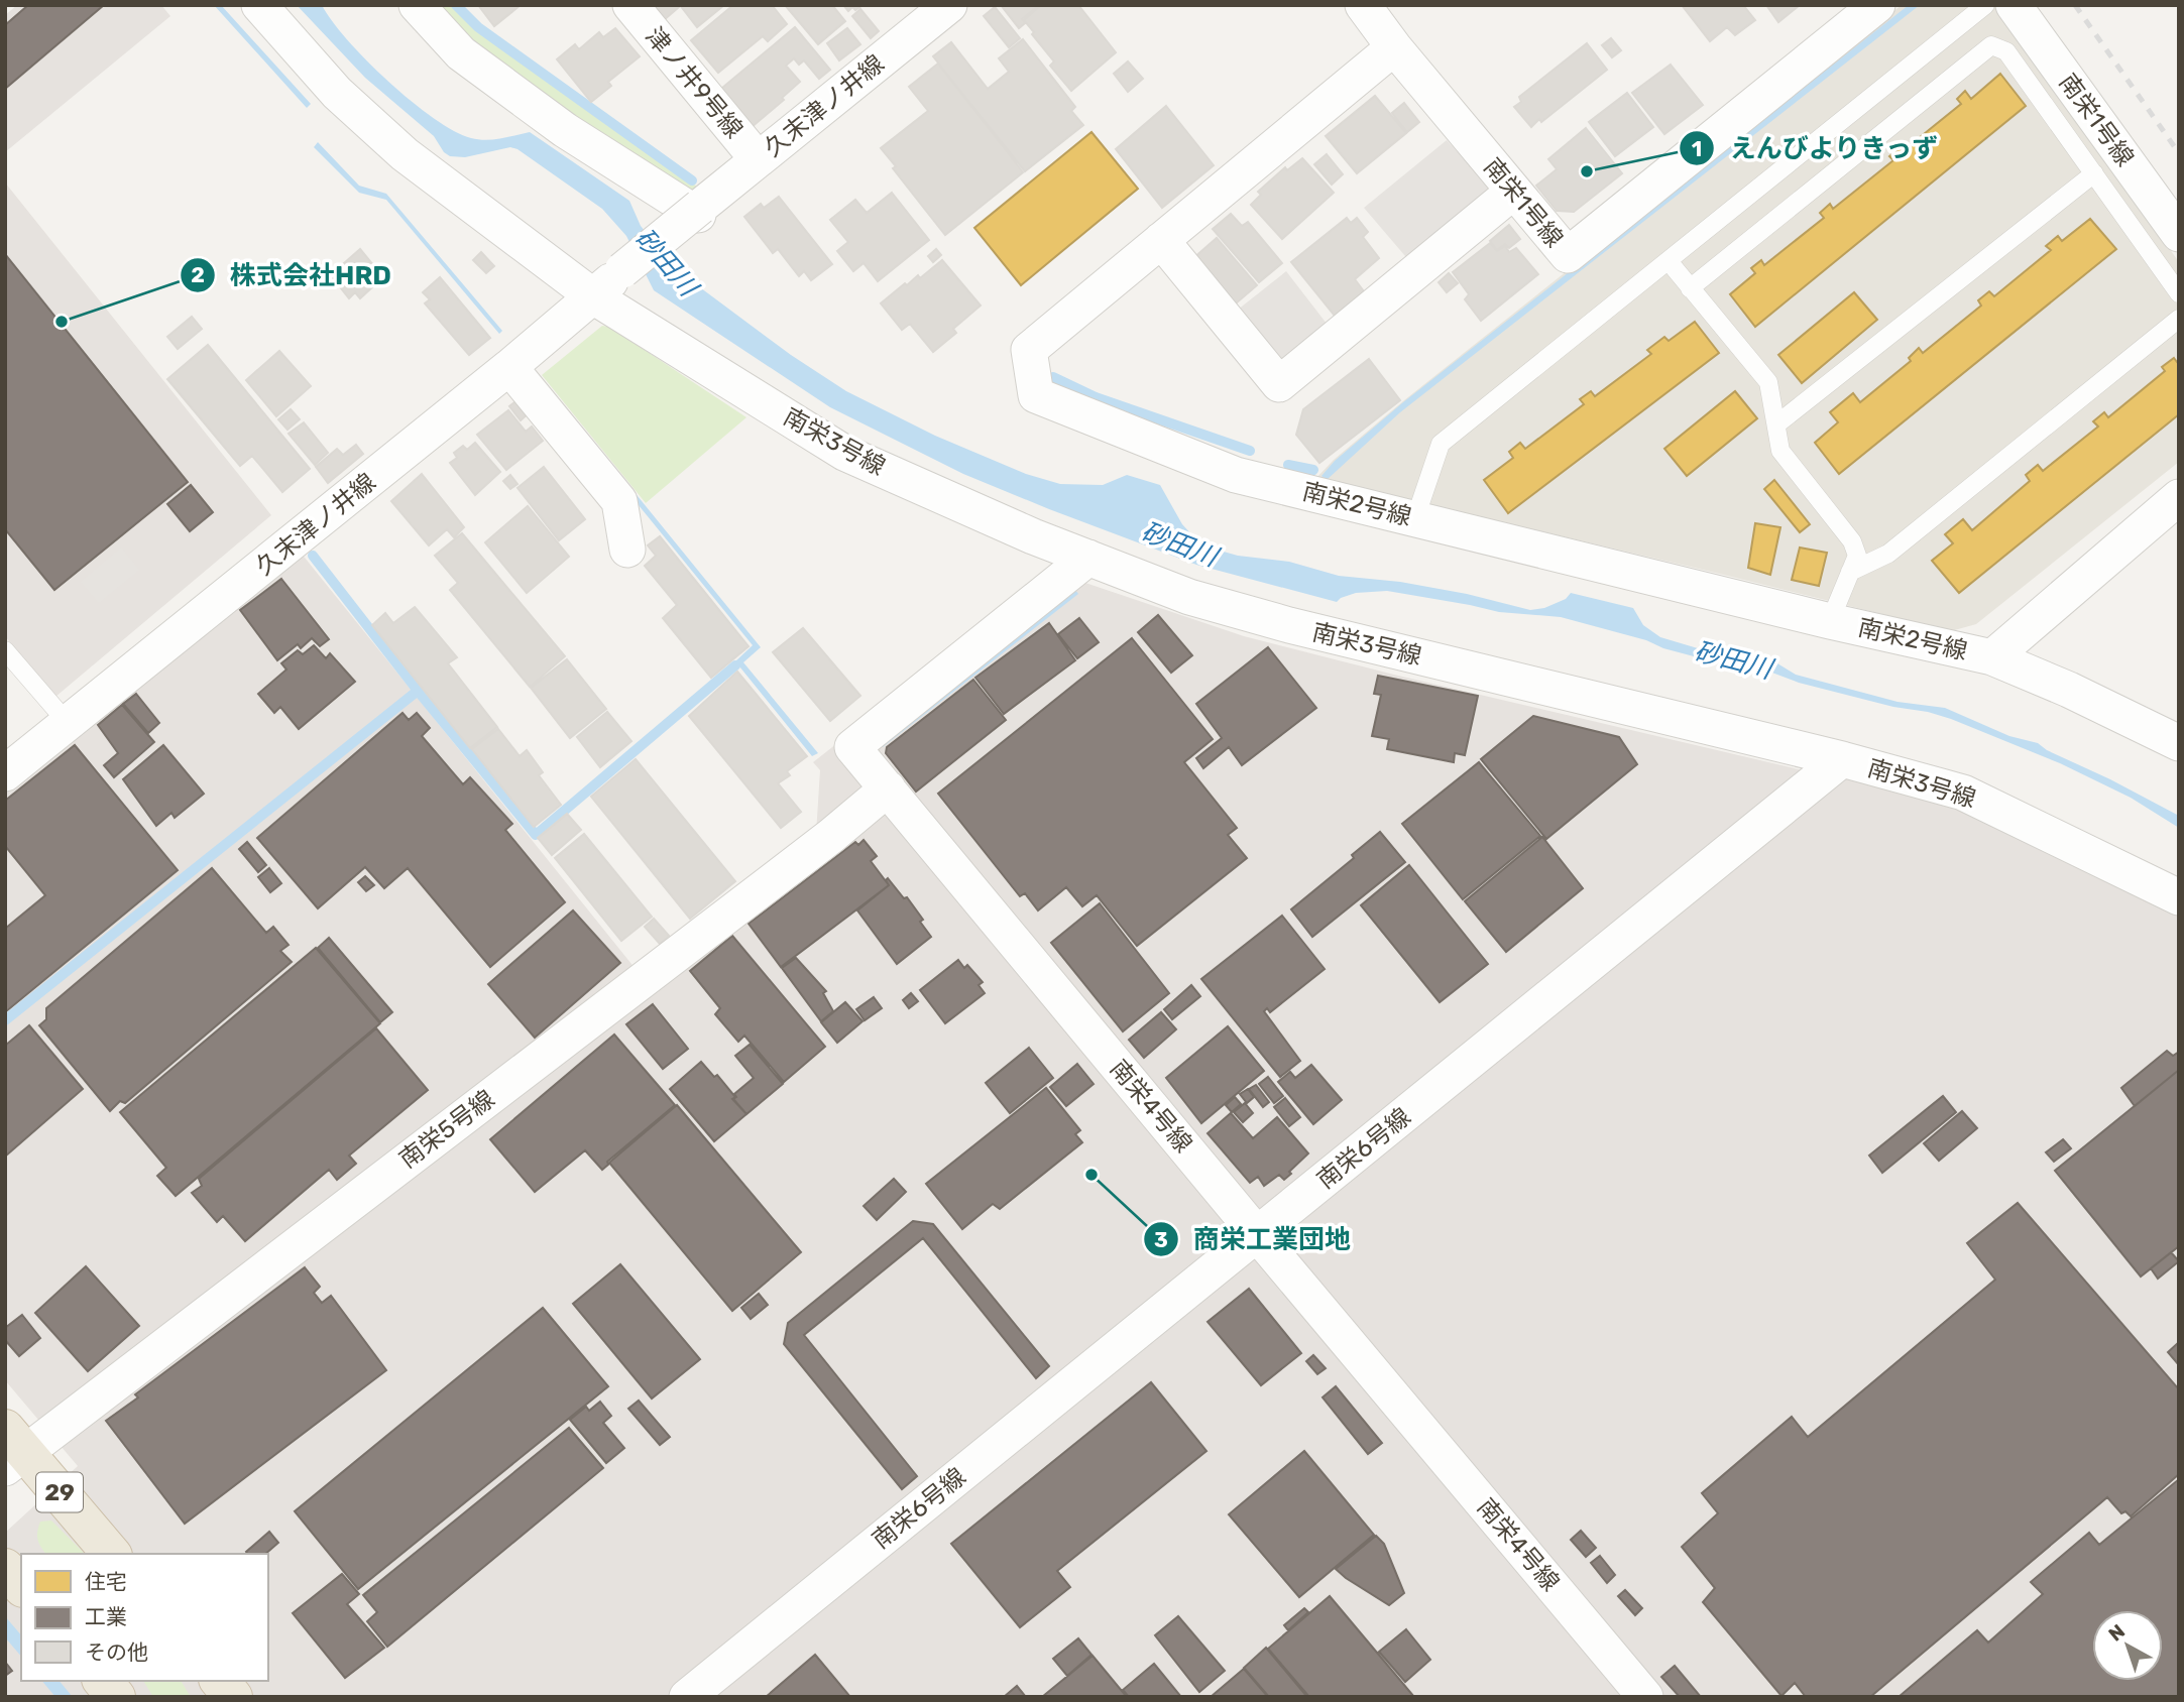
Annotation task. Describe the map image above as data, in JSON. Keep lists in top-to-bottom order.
{
  "streets": {
    "highway": ["29"],
    "street": [
      "津ノ井9号線",
      "久末津ノ井線",
      "南栄1号線",
      "南栄3号線",
      "南栄2号線",
      "南栄4号線",
      "南栄5号線",
      "南栄6号線"
    ]
  },
  "crossings": [
    ["津ノ井9号線", "久末津ノ井線"],
    ["久末津ノ井線", "南栄3号線"],
    ["南栄1号線", "南栄2号線"],
    ["南栄3号線", "南栄4号線"],
    ["南栄3号線", "南栄6号線"],
    ["南栄4号線", "南栄5号線"],
    ["南栄4号線", "南栄6号線"],
    ["南栄5号線", "29"]
  ],
  "water": ["砂田川"],
  "places": ["えんびよりきっず", "株式会社HRD", "商栄工業団地"],
  "legend": ["住宅", "工業", "その他"],
  "north": "top left"
}
